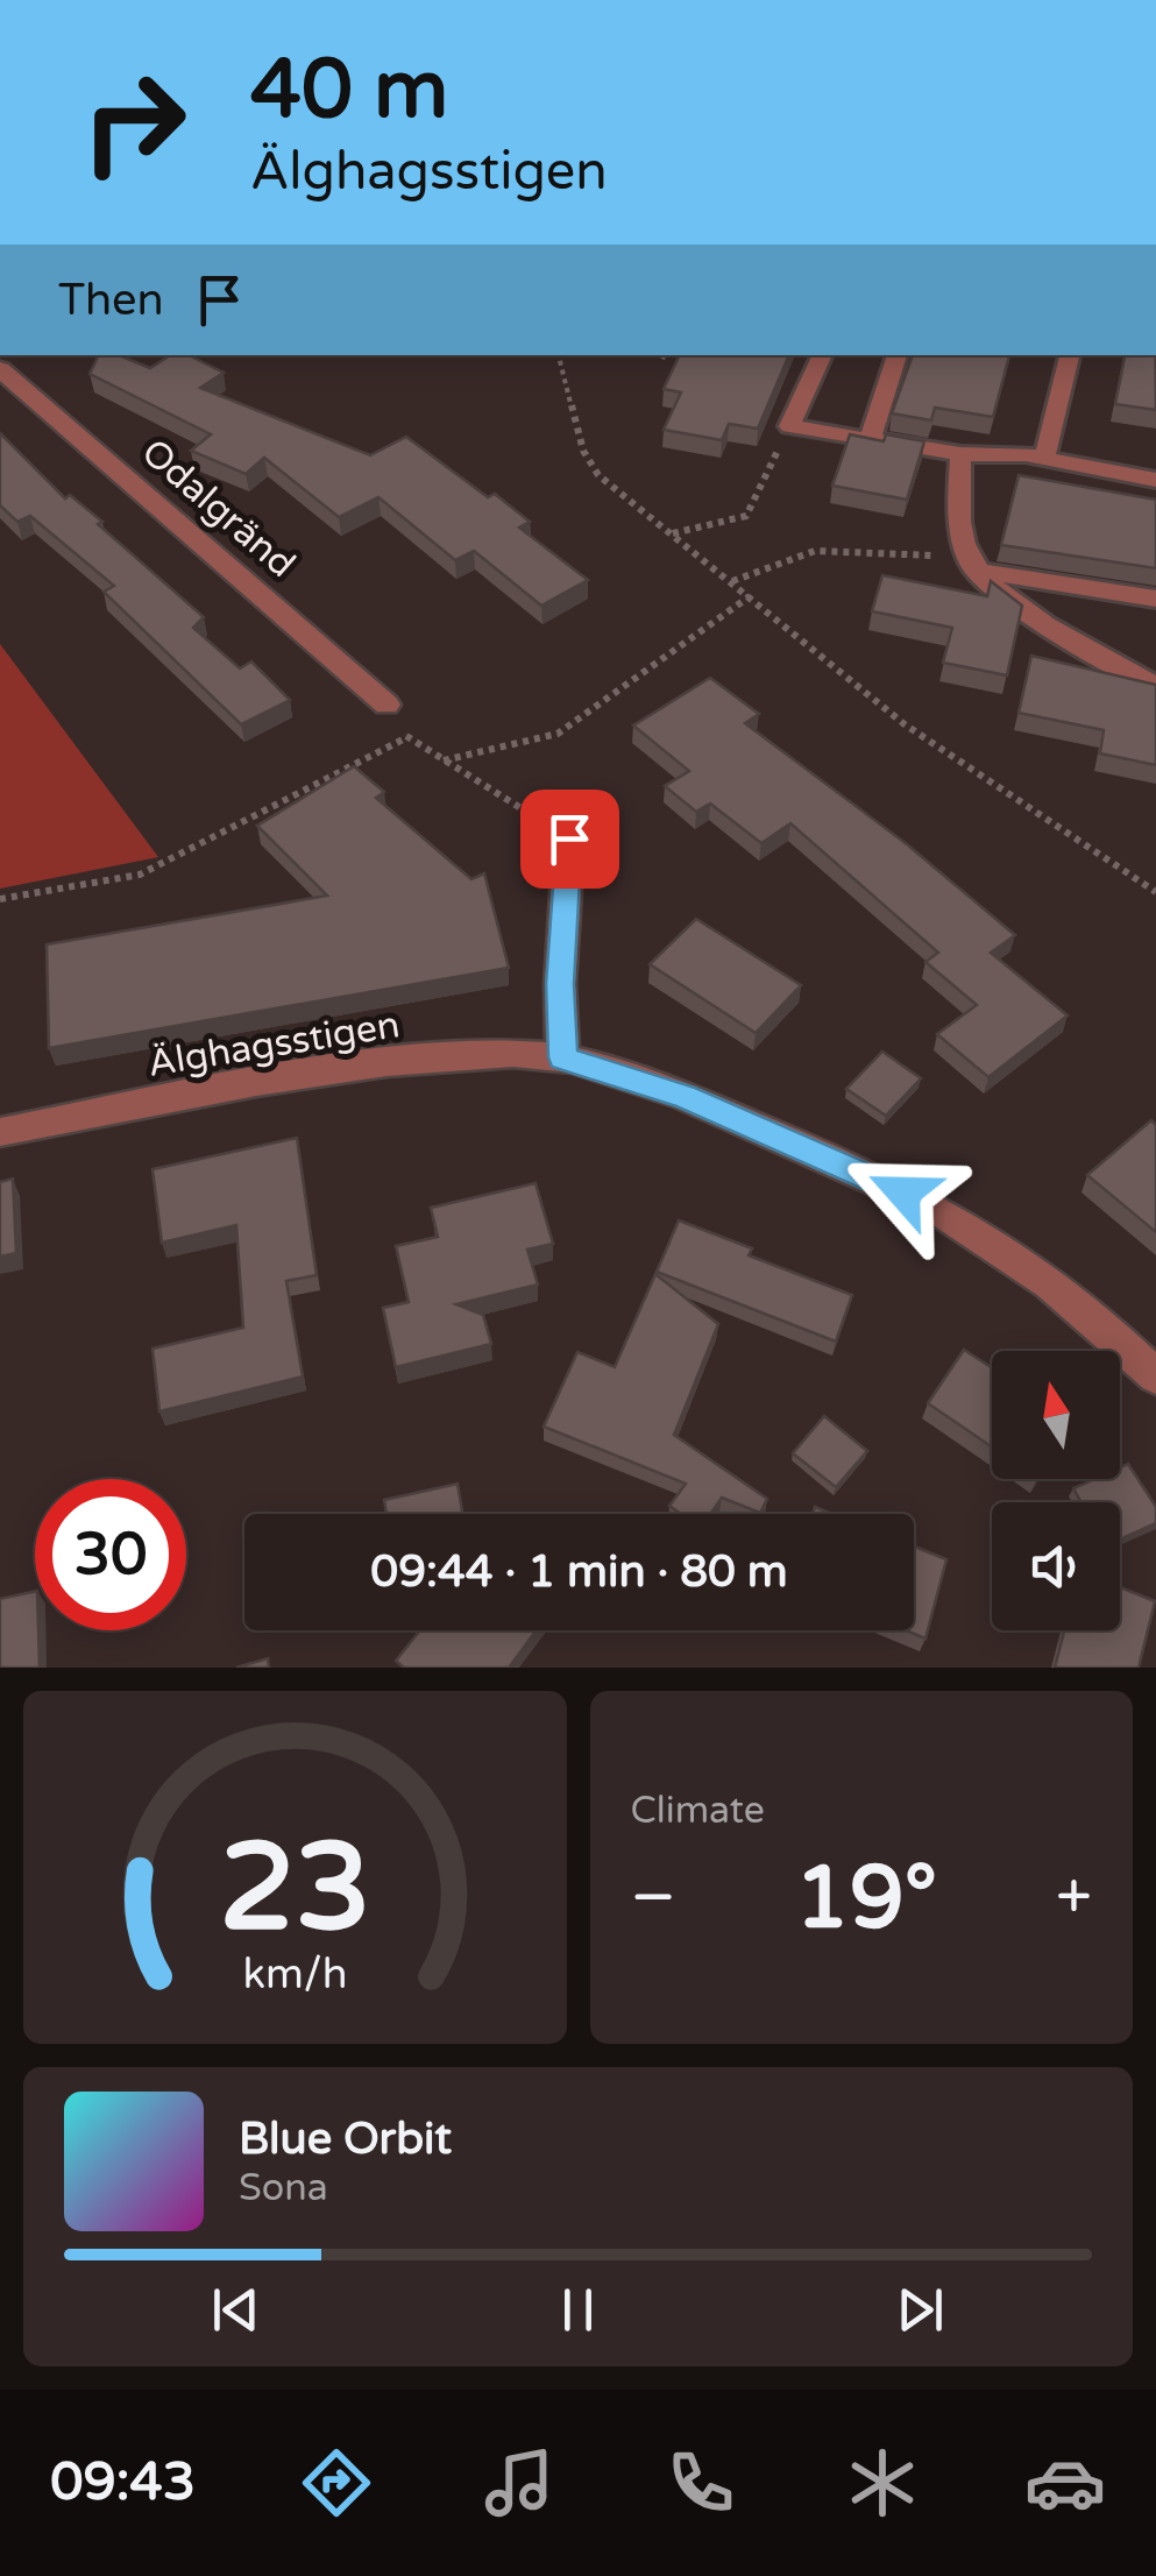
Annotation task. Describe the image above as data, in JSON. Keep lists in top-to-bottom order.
{
  "streets": {
    "street": ["Odalgränd", "Älghagsstigen"]
  },
  "north": "top",
  "page": {
    "turn": ["40 m", "Älghagsstigen"],
    "then": "Then",
    "limit": "30",
    "trip": "09:44 · 1 min · 80 m",
    "tile": "Climate",
    "heat": ["−", "19°", "+"],
    "song": ["Blue Orbit", "Sona"],
    "tabs": "09:43",
    "gauge": ["23", "km/h"]
  }
}
